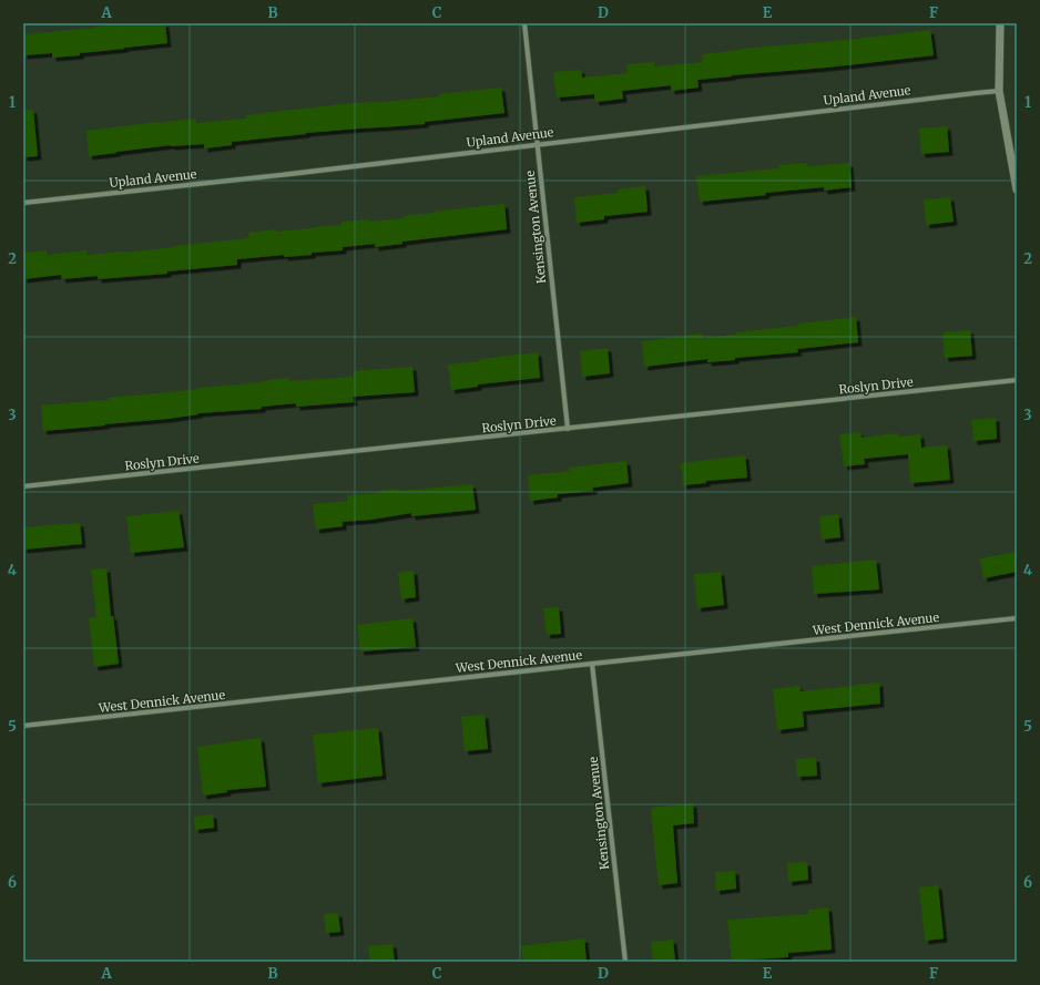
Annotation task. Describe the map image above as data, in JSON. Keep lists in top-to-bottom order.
{
  "streets": {
    "street": [
      "Upland Avenue",
      "Kensington Avenue",
      "Roslyn Drive",
      "West Dennick Avenue"
    ]
  },
  "crossings": [
    ["Upland Avenue", "Kensington Avenue"],
    ["Kensington Avenue", "Roslyn Drive"],
    ["Kensington Avenue", "West Dennick Avenue"]
  ],
  "grid": {
    "columns": [
      "A",
      "B",
      "C",
      "D",
      "E",
      "F"
    ],
    "rows": [
      "1",
      "2",
      "3",
      "4",
      "5",
      "6"
    ]
  }
}
